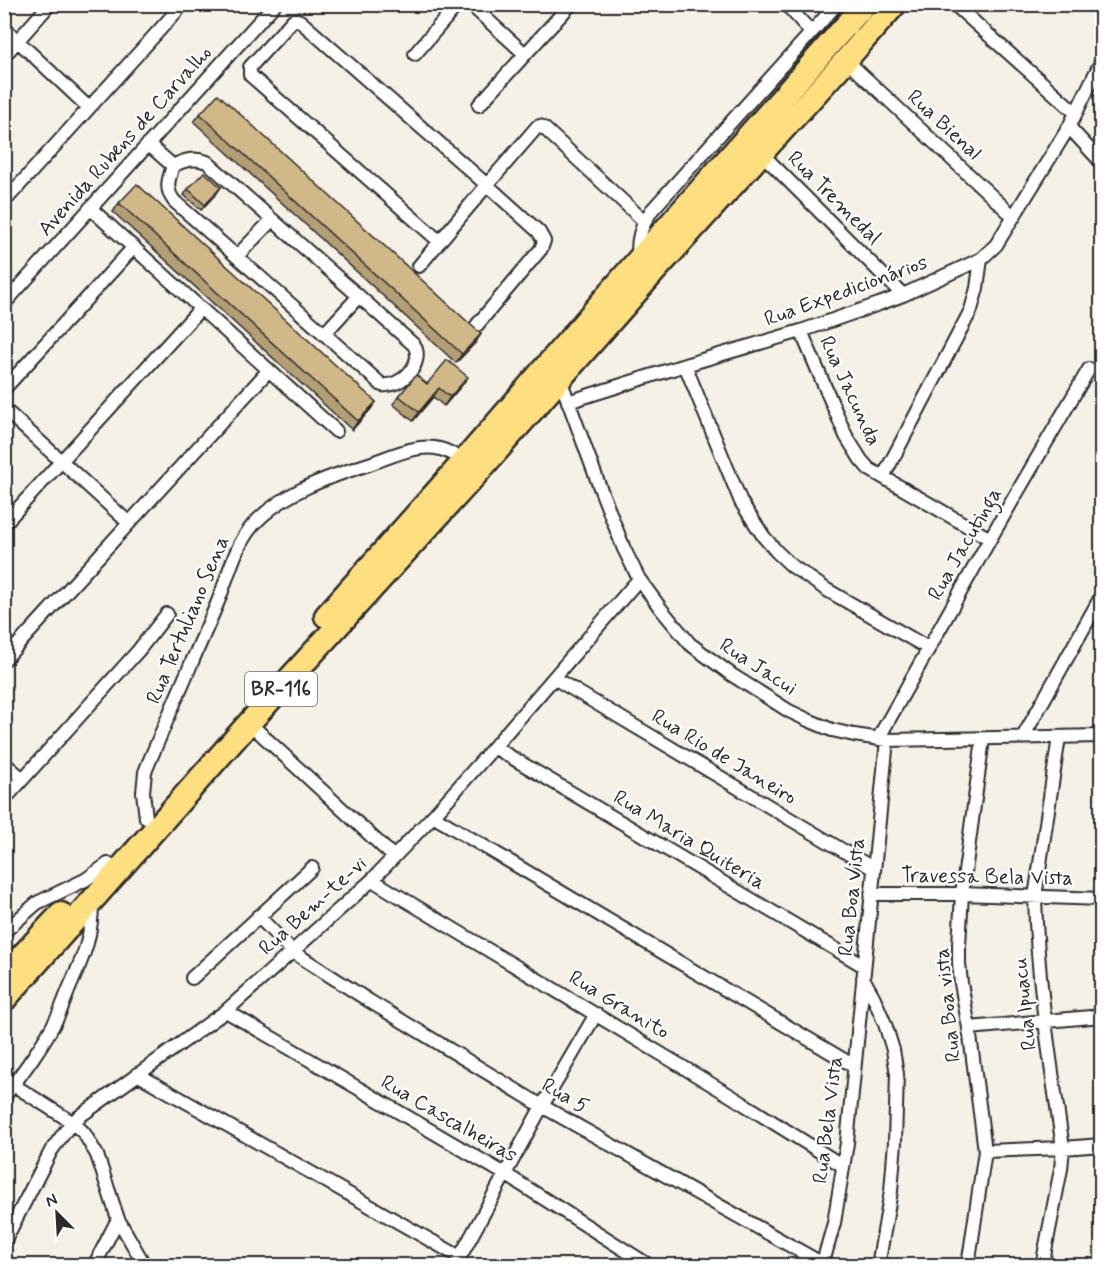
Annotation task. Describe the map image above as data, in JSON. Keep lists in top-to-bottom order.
{
  "streets": {
    "highway": ["BR-116"],
    "street": [
      "Rua Bienal",
      "Avenida Rubens de Carvalho",
      "Rua Tremedal",
      "Rua Expedicionários",
      "Rua Jacunda",
      "Rua Jacutinga",
      "Rua Tertuliano Sena",
      "Rua Jacui",
      "Rua Rio de Janeiro",
      "Rua Maria Quiteria",
      "Travessa Bela Vista",
      "Rua Boa Vista",
      "Rua Bem-te-vi",
      "Rua Ipuacu",
      "Rua Granito",
      "Rua Boa vista",
      "Rua 5",
      "Rua Cascalheiras",
      "Rua Bela Vista"
    ]
  },
  "crossings": [
    ["Rua Bienal", "Rua Expedicionários"],
    ["Rua Tremedal", "Rua Expedicionários"],
    ["Rua Expedicionários", "Rua Jacunda"],
    ["Rua Expedicionários", "Rua Jacui"],
    ["Rua Jacunda", "Rua Jacutinga"],
    ["Rua Jacutinga", "Rua Jacui"],
    ["Rua Jacutinga", "Rua Boa Vista"],
    ["Rua Jacui", "BR-116"],
    ["Rua Jacui", "Rua Boa Vista"],
    ["Rua Jacui", "Rua Bem-te-vi"],
    ["Rua Jacui", "Rua Ipuacu"],
    ["Rua Jacui", "Rua Boa vista"],
    ["Rua Rio de Janeiro", "Rua Boa Vista"],
    ["Rua Rio de Janeiro", "Rua Bem-te-vi"],
    ["Rua Maria Quiteria", "Rua Boa Vista"],
    ["Rua Maria Quiteria", "Rua Bem-te-vi"],
    ["Rua Maria Quiteria", "Rua Bela Vista"],
    ["Travessa Bela Vista", "Rua Boa Vista"],
    ["Travessa Bela Vista", "Rua Ipuacu"],
    ["Travessa Bela Vista", "Rua Boa vista"],
    ["Rua Boa Vista", "Rua Bela Vista"],
    ["Rua Bem-te-vi", "Rua Granito"],
    ["Rua Bem-te-vi", "Rua 5"],
    ["Rua Bem-te-vi", "Rua Cascalheiras"],
    ["Rua Granito", "Rua Bela Vista"],
    ["Rua 5", "Rua Bela Vista"]
  ],
  "north": "top left"
}
